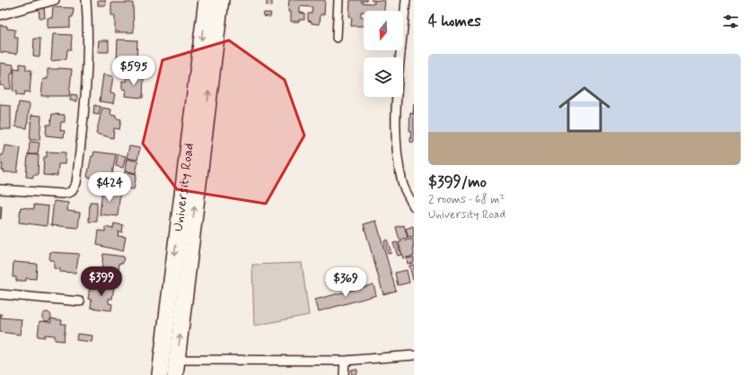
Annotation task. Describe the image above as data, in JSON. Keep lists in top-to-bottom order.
{
  "streets": {
    "highway": ["University Road"]
  },
  "north": "bottom",
  "page": {
    "heading": "4 homes",
    "list": [
      {
        "name": "$399/mo",
        "note": "2 rooms · 68 m² · University Road"
      }
    ],
    "price": [
      "$595",
      "$424",
      "$399",
      "$369"
    ]
  }
}
